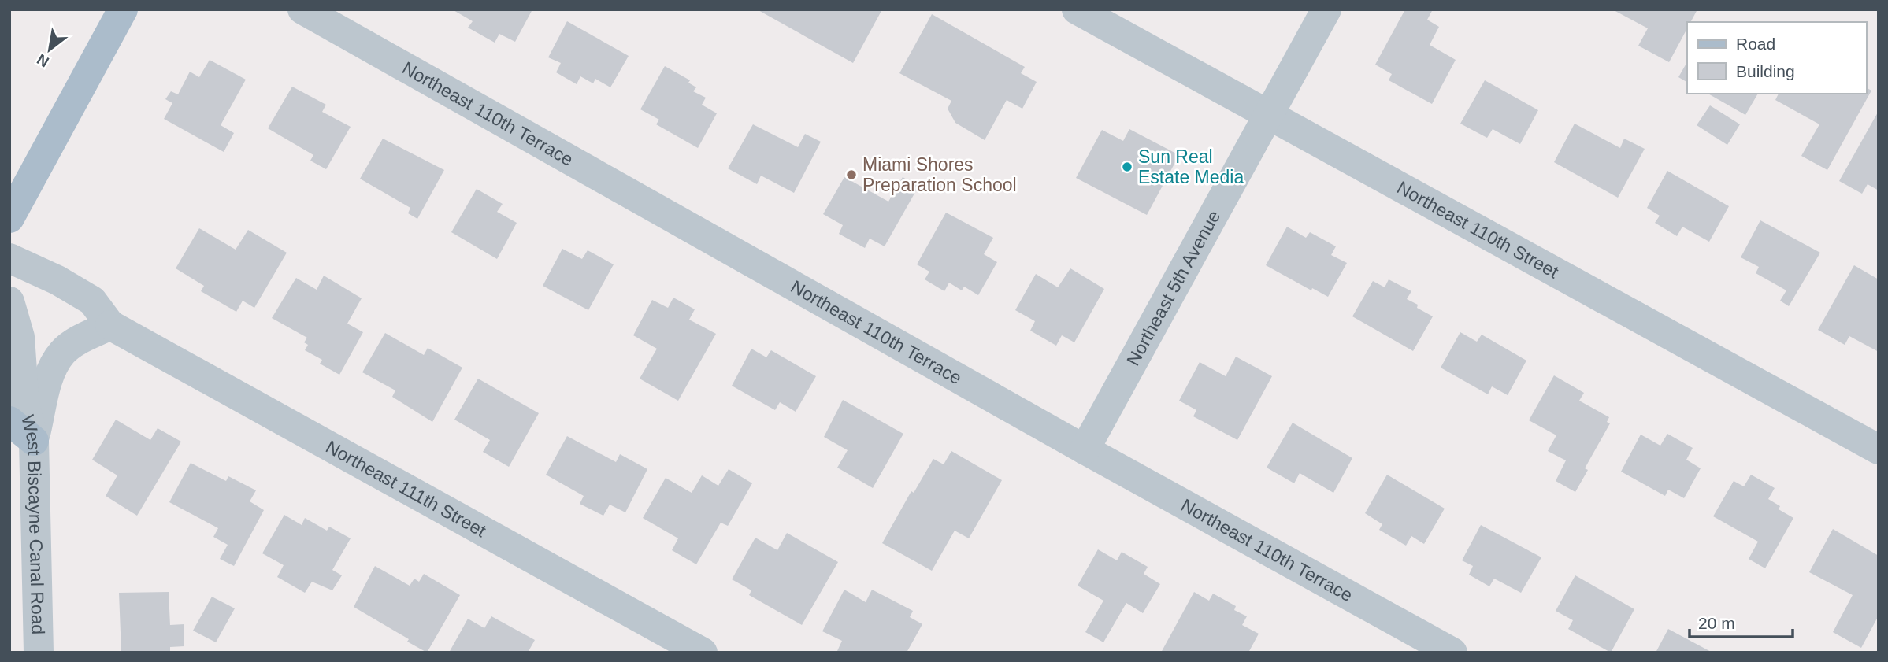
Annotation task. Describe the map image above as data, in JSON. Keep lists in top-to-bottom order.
{
  "streets": {
    "street": [
      "Northeast 110th Terrace",
      "Northeast 110th Street",
      "Northeast 5th Avenue",
      "Northeast 111th Street",
      "West Biscayne Canal Road"
    ]
  },
  "crossings": [
    ["Northeast 110th Terrace", "Northeast 5th Avenue"],
    ["Northeast 110th Street", "Northeast 5th Avenue"]
  ],
  "places": ["Sun Real Estate Media", "Miami Shores Preparation School"],
  "legend": ["Road", "Building"],
  "scale_bar": "20 m",
  "north": "bottom left"
}
